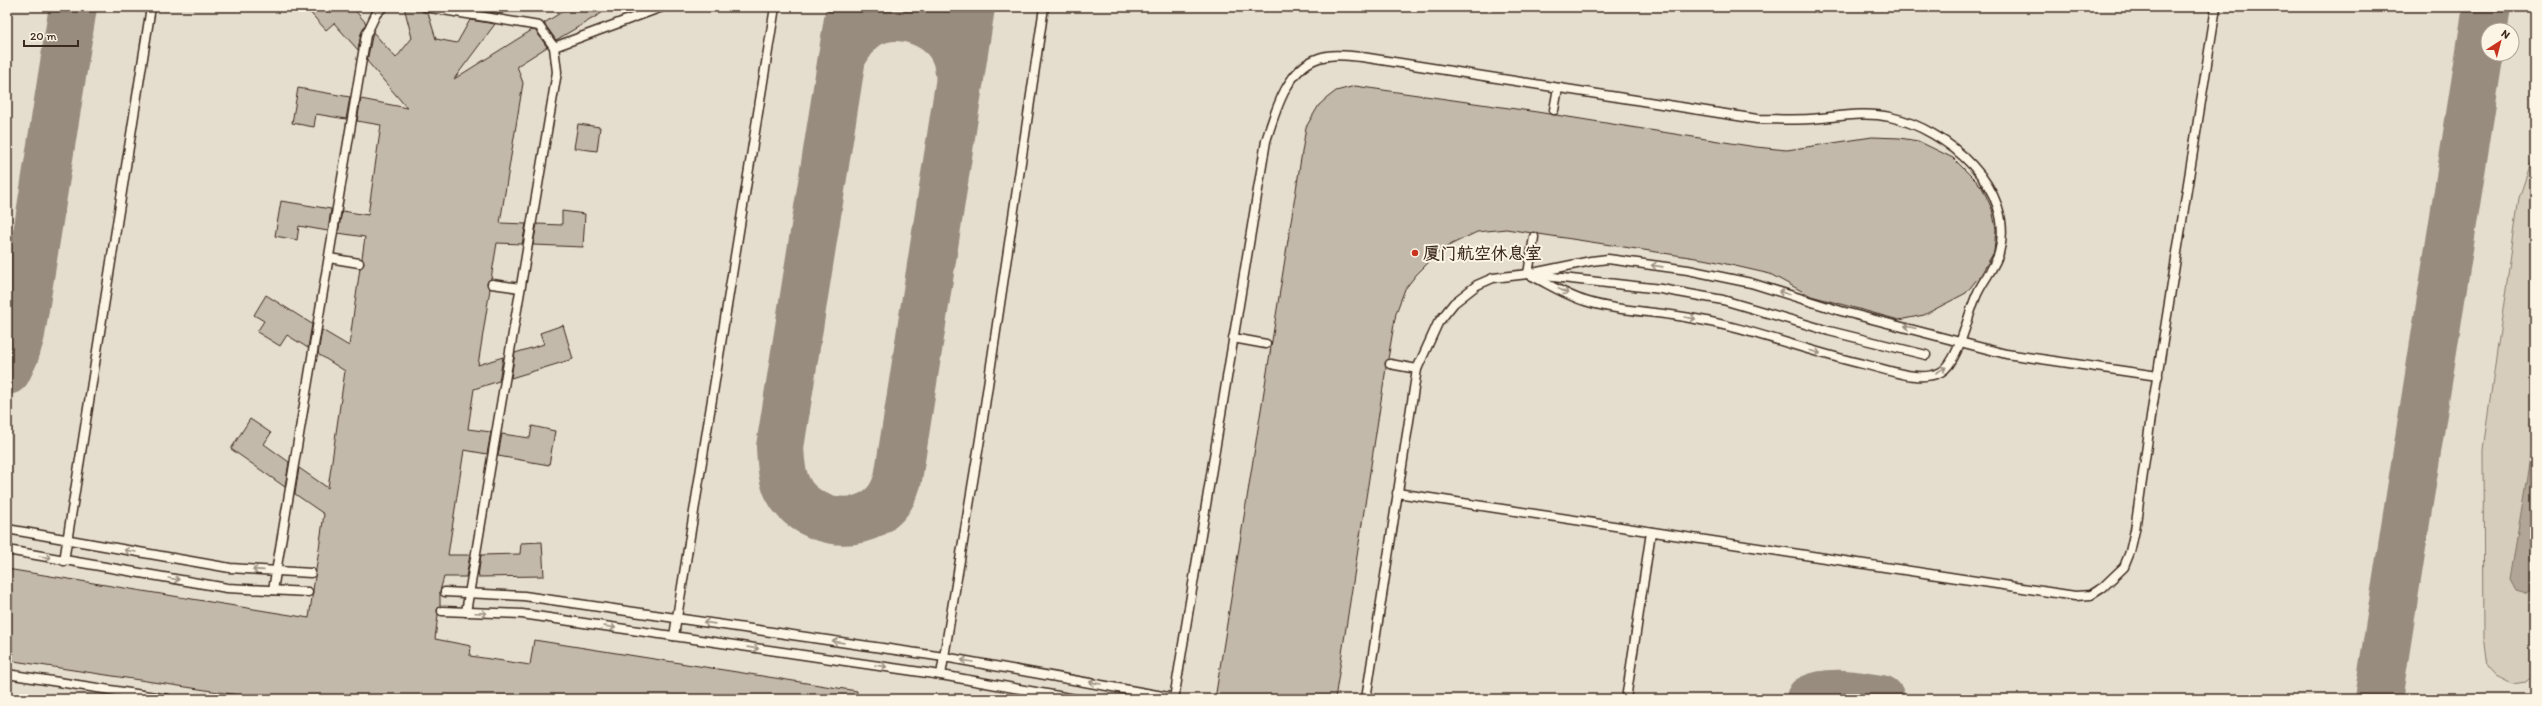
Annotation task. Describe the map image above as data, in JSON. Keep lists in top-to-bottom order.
{
  "places": ["厦门航空休息室"],
  "scale_bar": "20 m",
  "north": "top right"
}
